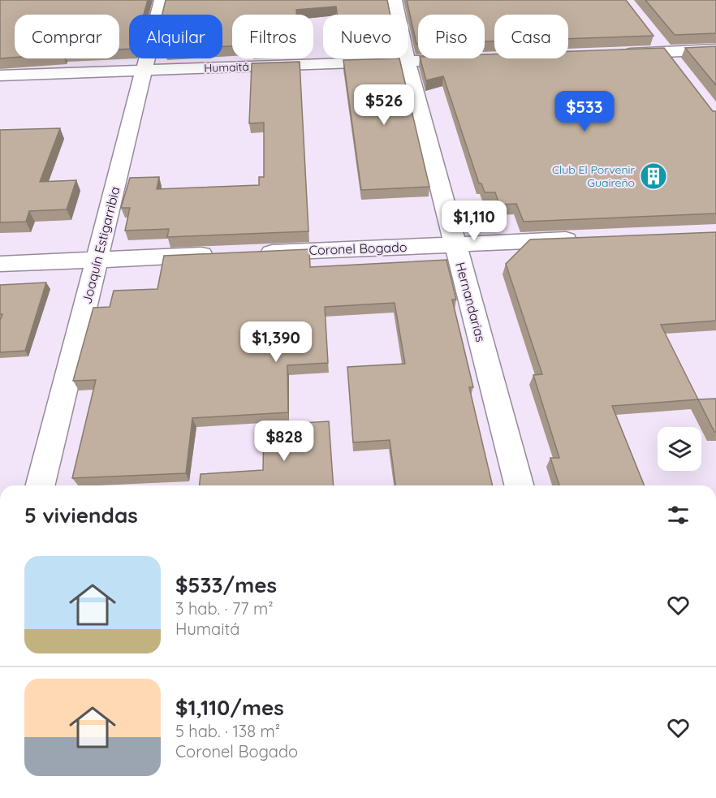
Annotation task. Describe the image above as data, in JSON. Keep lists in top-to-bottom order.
{
  "streets": {
    "street": [
      "Humaitá",
      "Joaquín Estigarribia",
      "Coronel Bogado",
      "Hernandarias"
    ]
  },
  "crossings": [
    ["Humaitá", "Joaquín Estigarribia"],
    ["Humaitá", "Hernandarias"],
    ["Coronel Bogado", "Hernandarias"]
  ],
  "places": {
    "building": ["Club El Porvenir Guaireño"]
  },
  "page": {
    "chip": [
      "Comprar",
      "Alquilar",
      "Filtros",
      "Nuevo",
      "Piso",
      "Casa"
    ],
    "price": [
      "$526",
      "$533",
      "$1,110",
      "$1,390",
      "$828"
    ],
    "heading": "5 viviendas",
    "list": [
      {
        "name": "$533/mes",
        "note": "3 hab. · 77 m² · Humaitá"
      },
      {
        "name": "$1,110/mes",
        "note": "5 hab. · 138 m² · Coronel Bogado"
      }
    ]
  }
}
